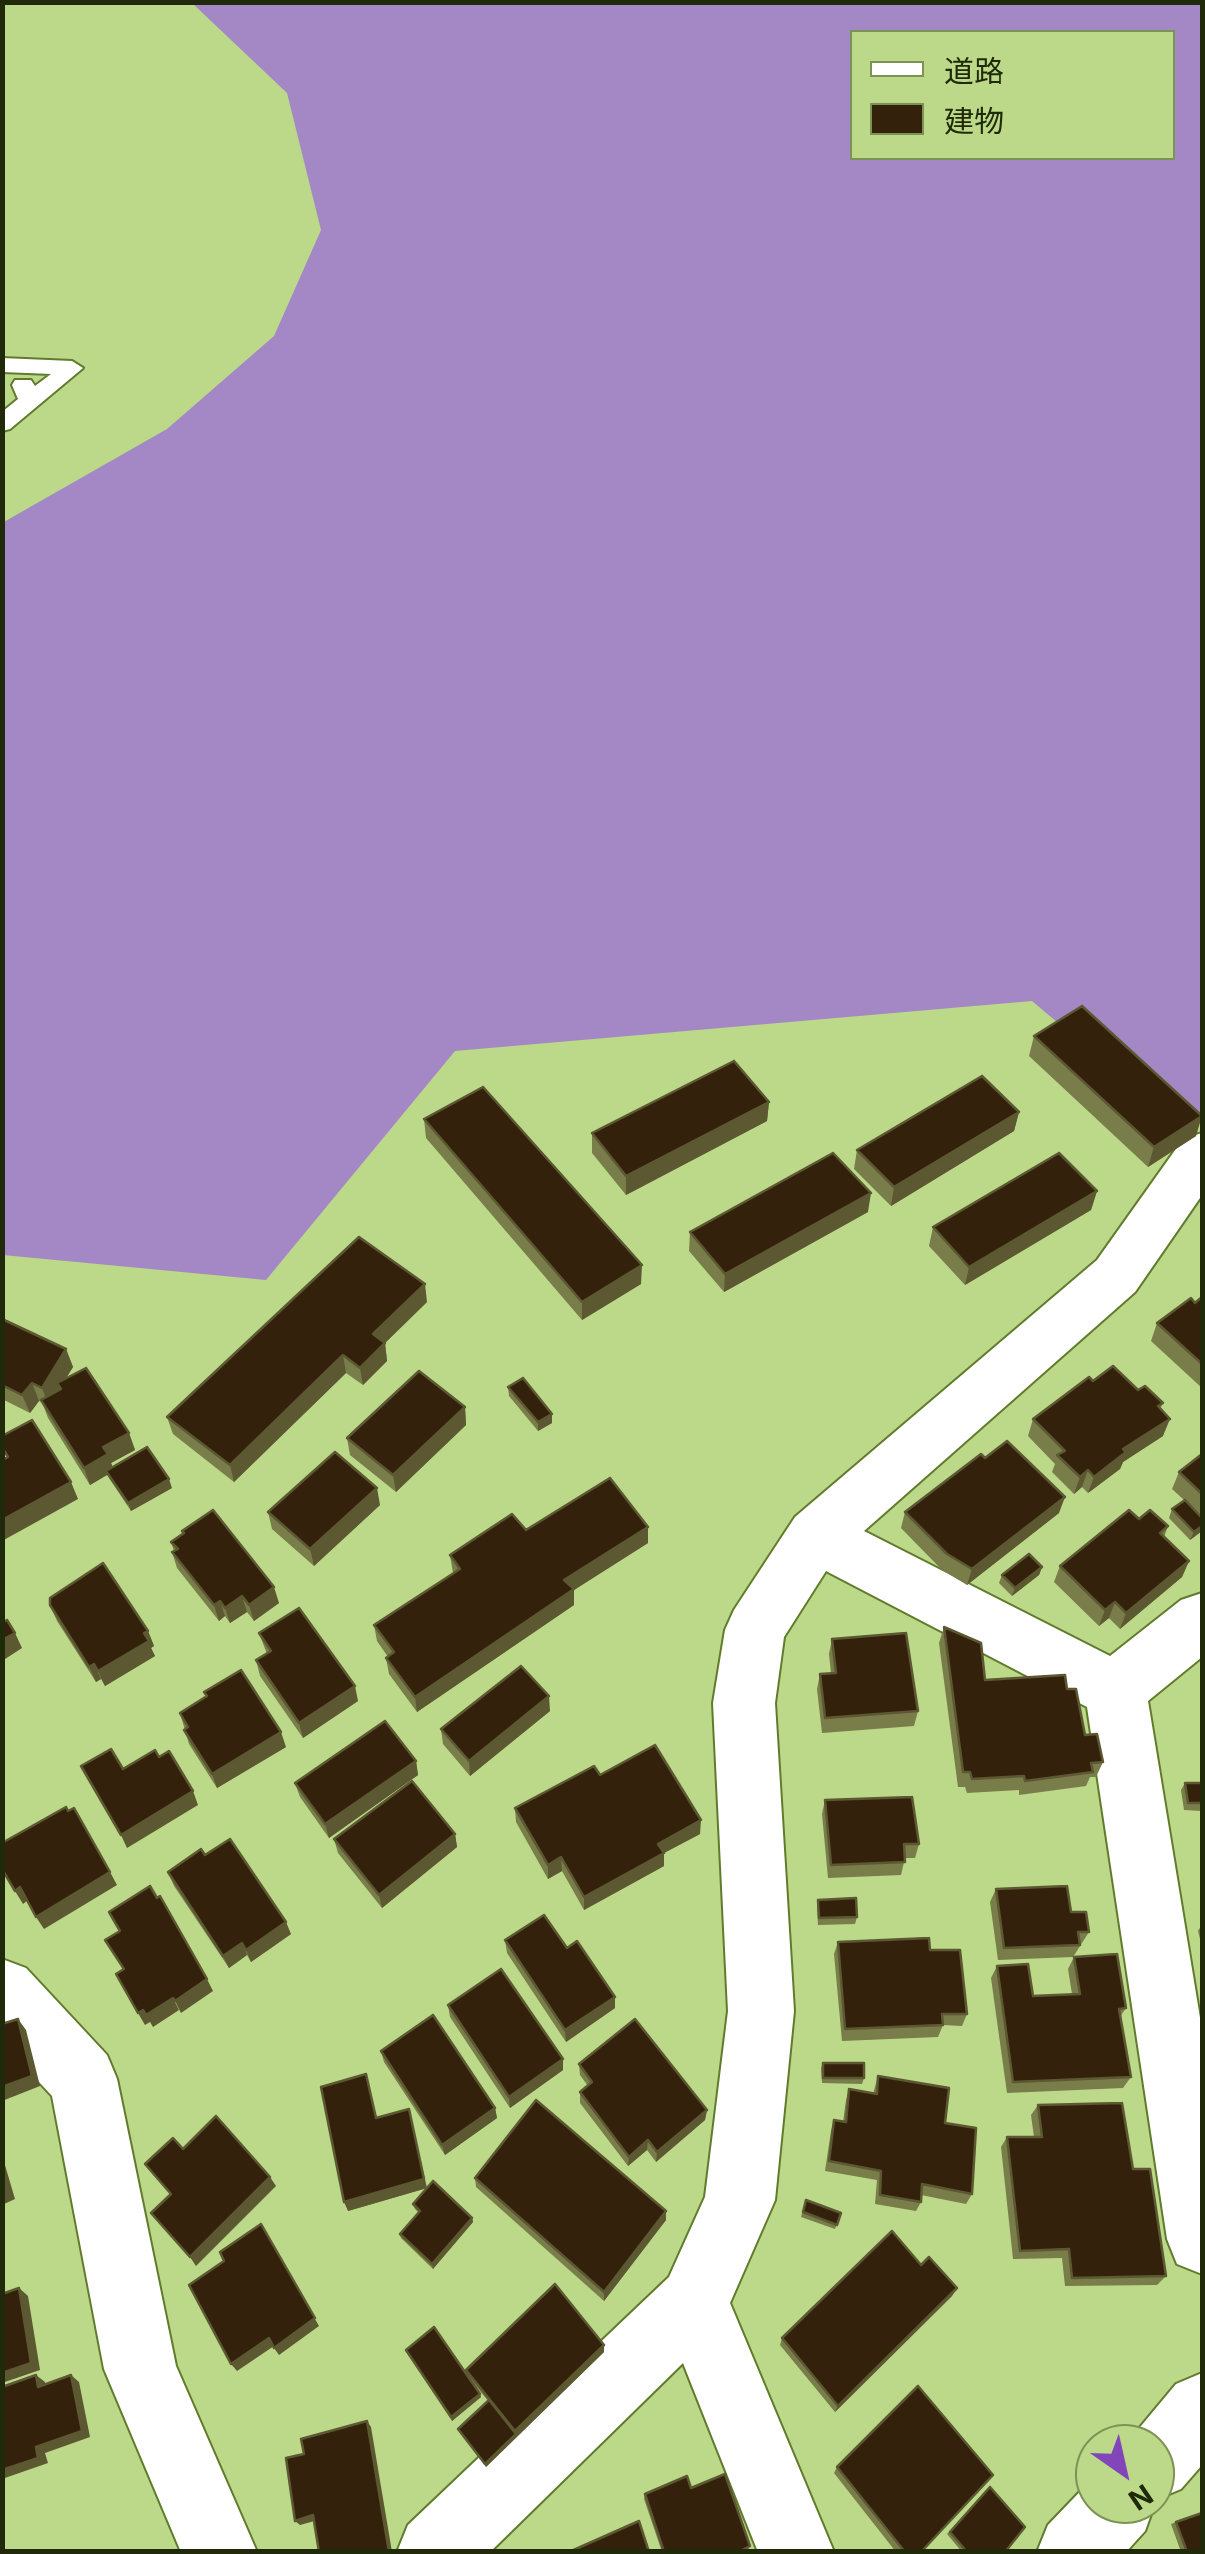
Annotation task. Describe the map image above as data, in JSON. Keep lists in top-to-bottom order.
{
  "legend": ["道路", "建物"],
  "north": "bottom right"
}
